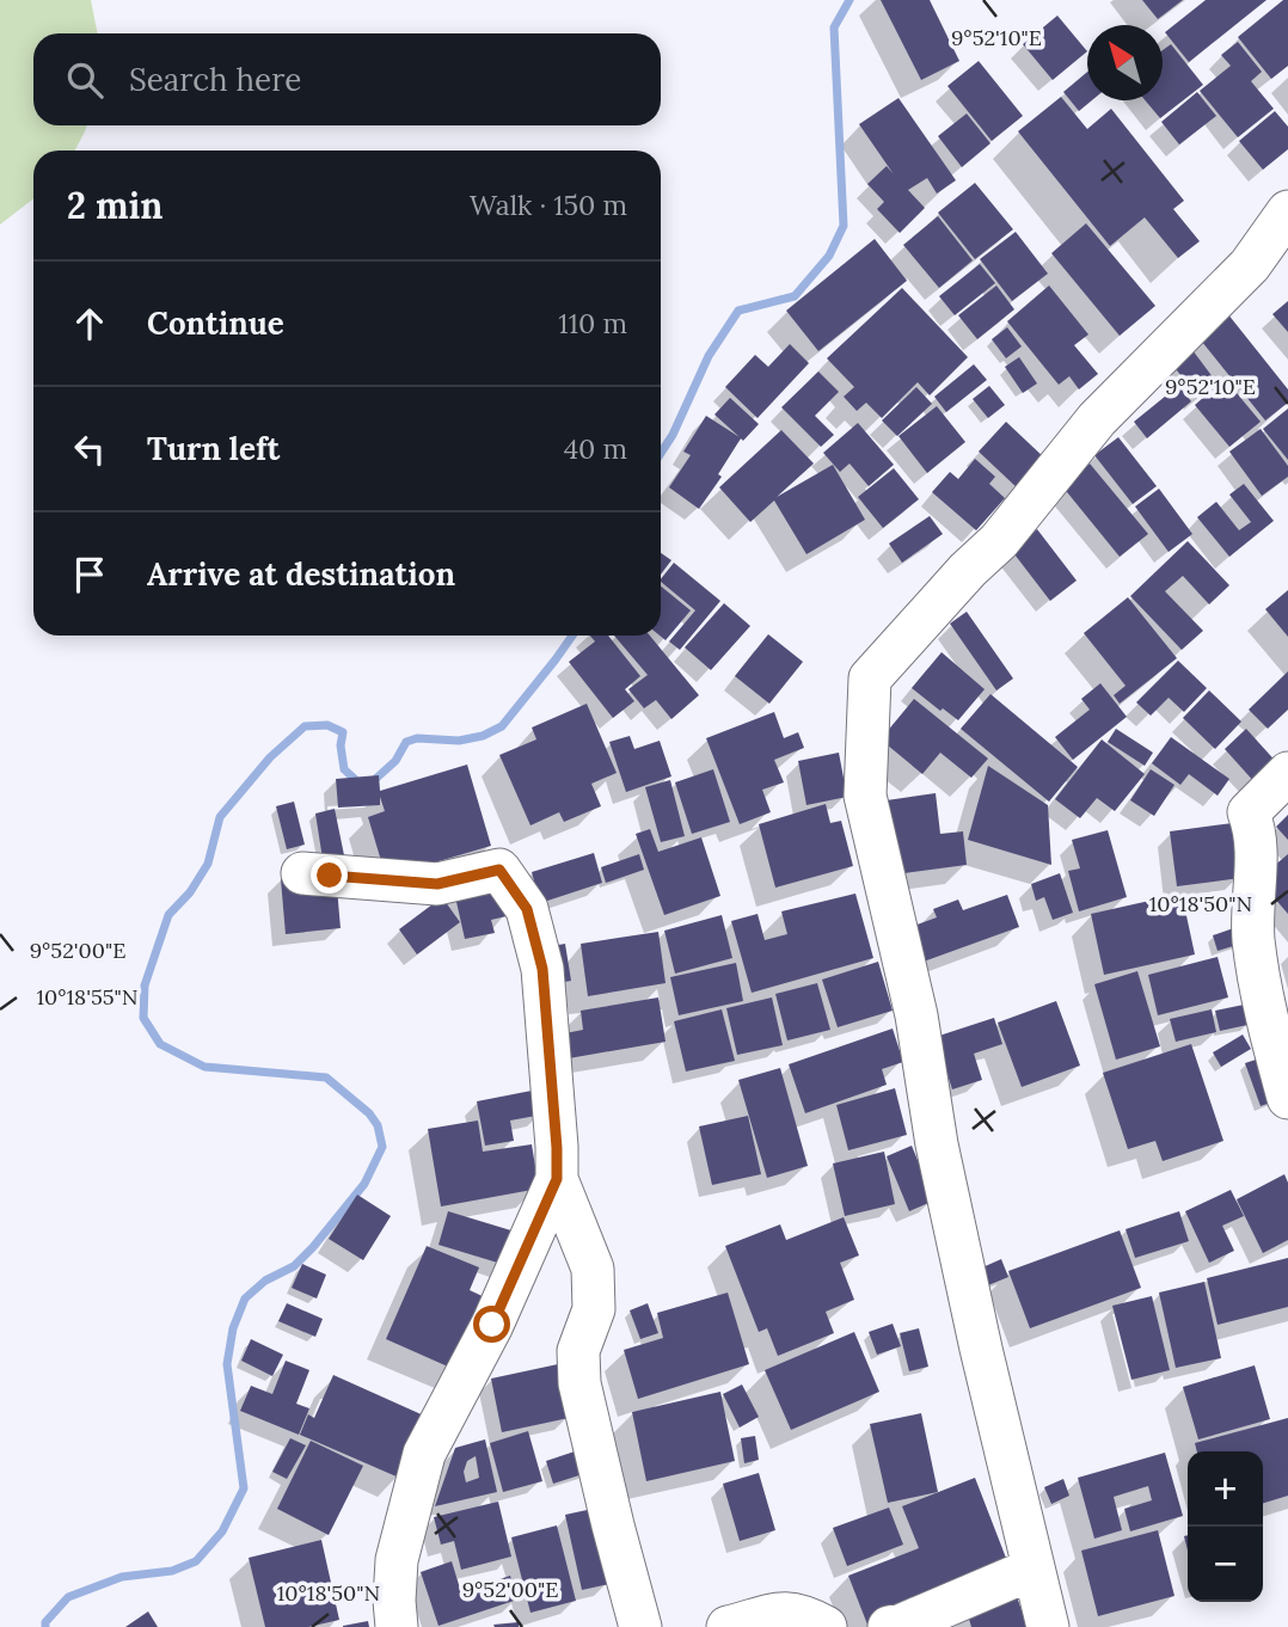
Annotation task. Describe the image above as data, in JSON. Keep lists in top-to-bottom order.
{
  "north": "top left",
  "page": {
    "search": "Search here",
    "heading": ["2 min", "Walk · 150 m"],
    "list": [
      ["Continue", "110 m"],
      ["Turn left", "40 m"],
      "Arrive at destination"
    ],
    "map_buttons": ["+", "−"]
  },
  "coordinates": [
    "9°52'10\"E",
    "10°18'50\"N",
    "9°52'00\"E",
    "10°18'55\"N"
  ]
}
